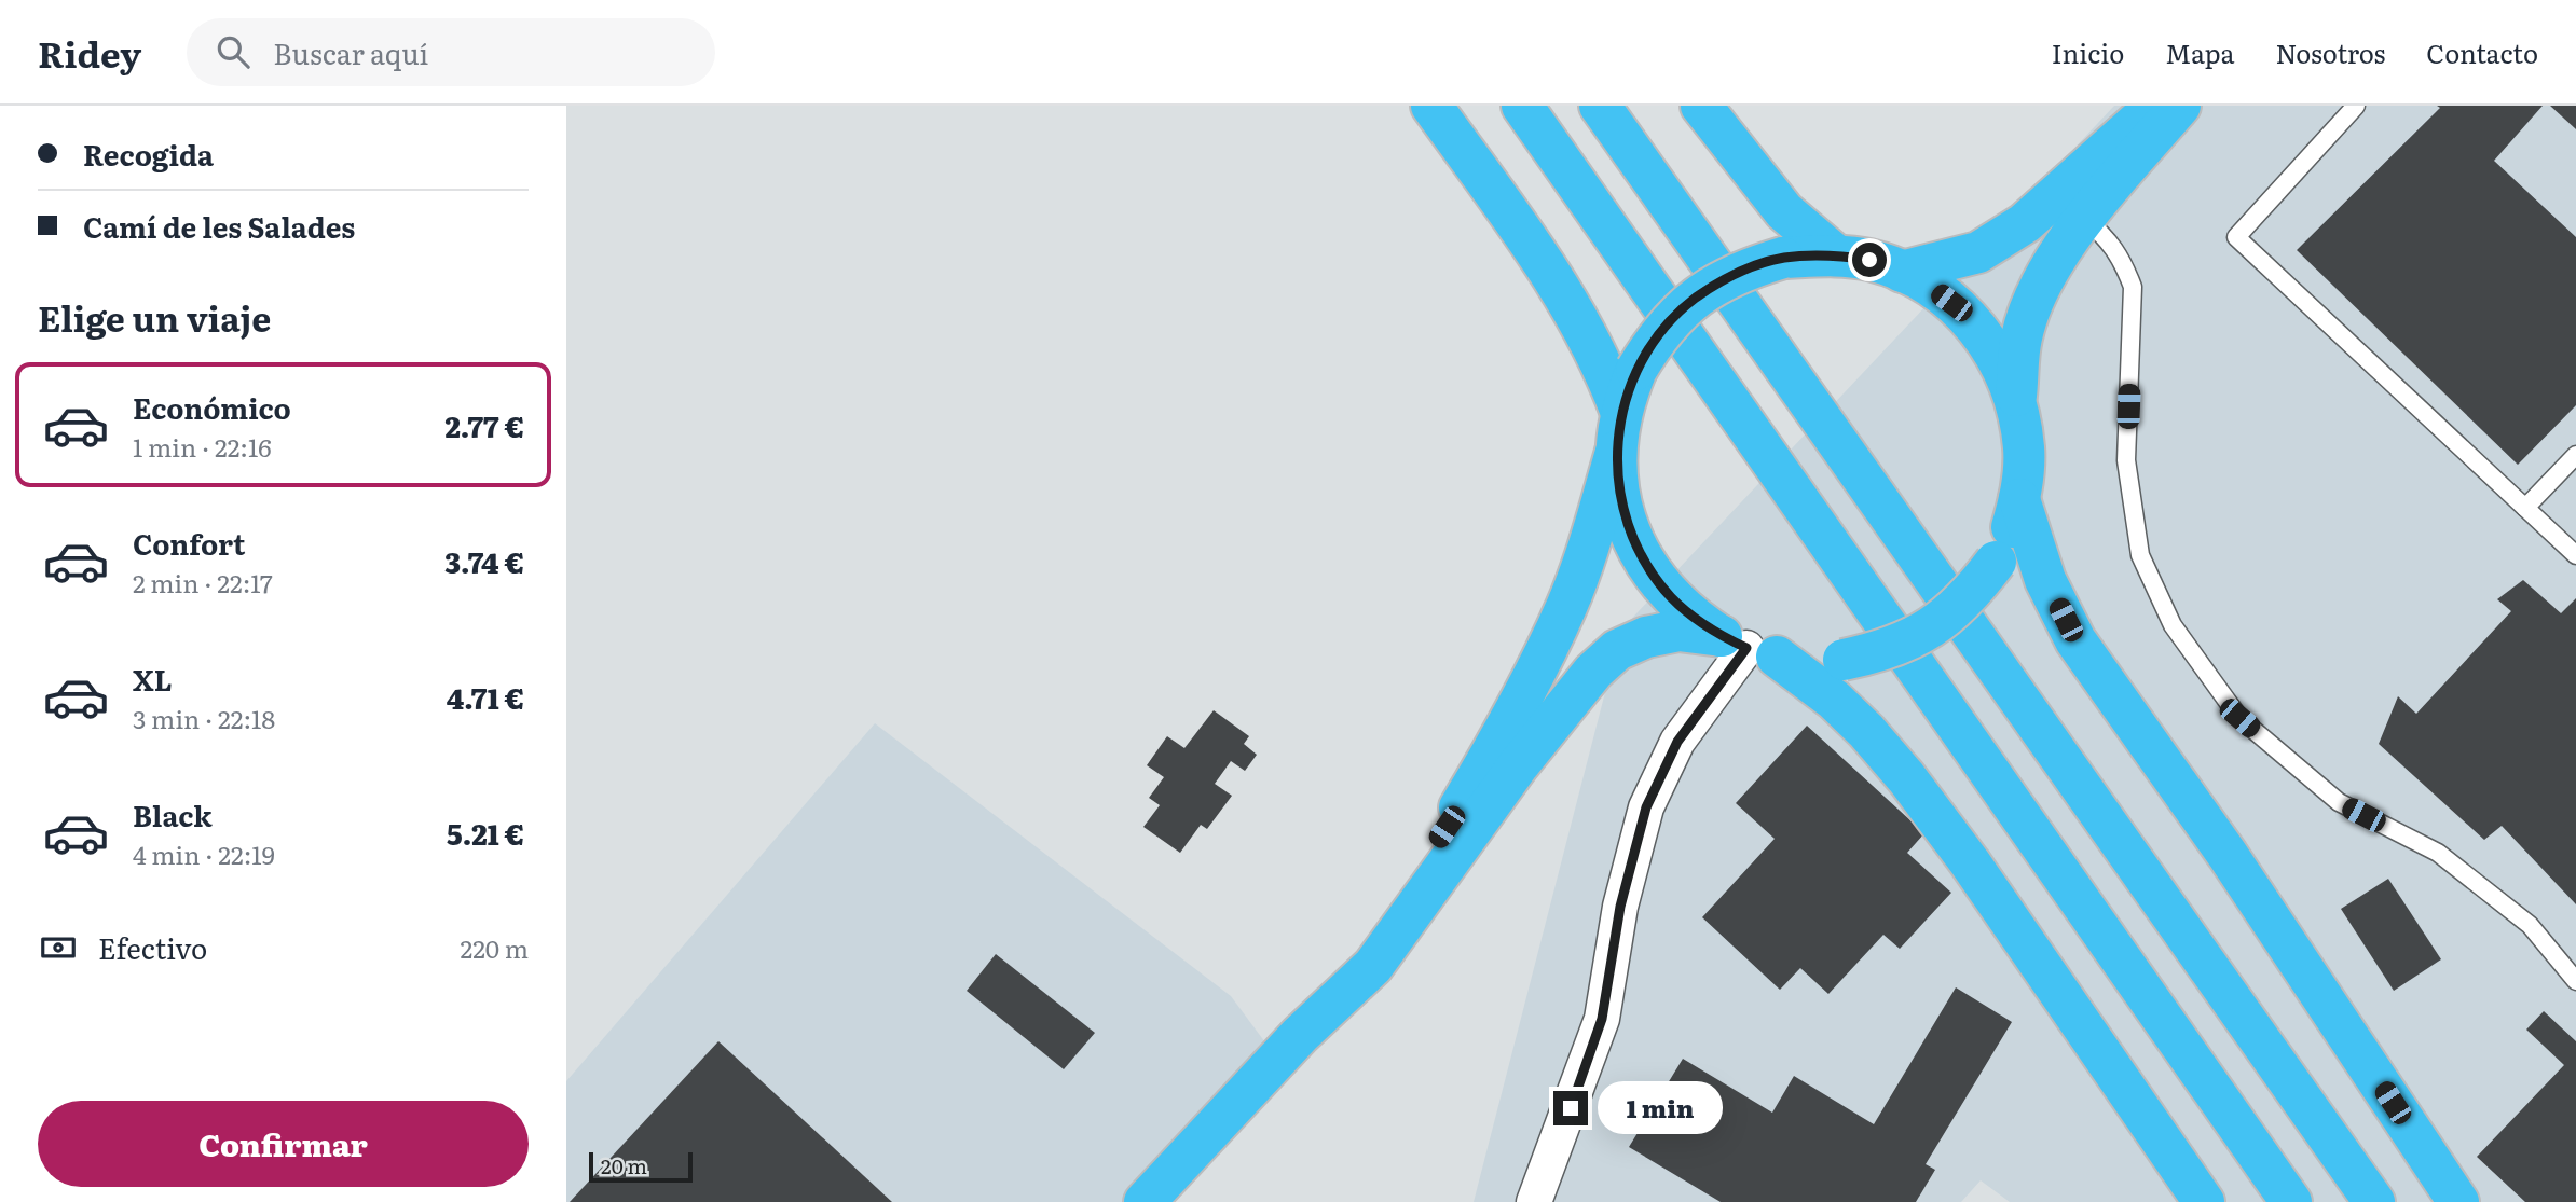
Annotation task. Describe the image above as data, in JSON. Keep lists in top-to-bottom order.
{
  "scale_bar": "20 m",
  "page": {
    "header": "Ridey",
    "search": "Buscar aquí",
    "nav": [
      "Inicio",
      "Mapa",
      "Nosotros",
      "Contacto"
    ],
    "banner": ["Recogida", "Camí de les Salades"],
    "heading": "Elige un viaje",
    "list": [
      {
        "name": "Económico",
        "note": "1 min · 22:16",
        "value": "2.77 €"
      },
      {
        "name": "Confort",
        "note": "2 min · 22:17",
        "value": "3.74 €"
      },
      {
        "name": "XL",
        "note": "3 min · 22:18",
        "value": "4.71 €"
      },
      {
        "name": "Black",
        "note": "4 min · 22:19",
        "value": "5.21 €"
      }
    ],
    "pay": ["Efectivo", "220 m"],
    "bubble": "1 min",
    "buttons": "Confirmar",
    "scale": "20 m"
  }
}
